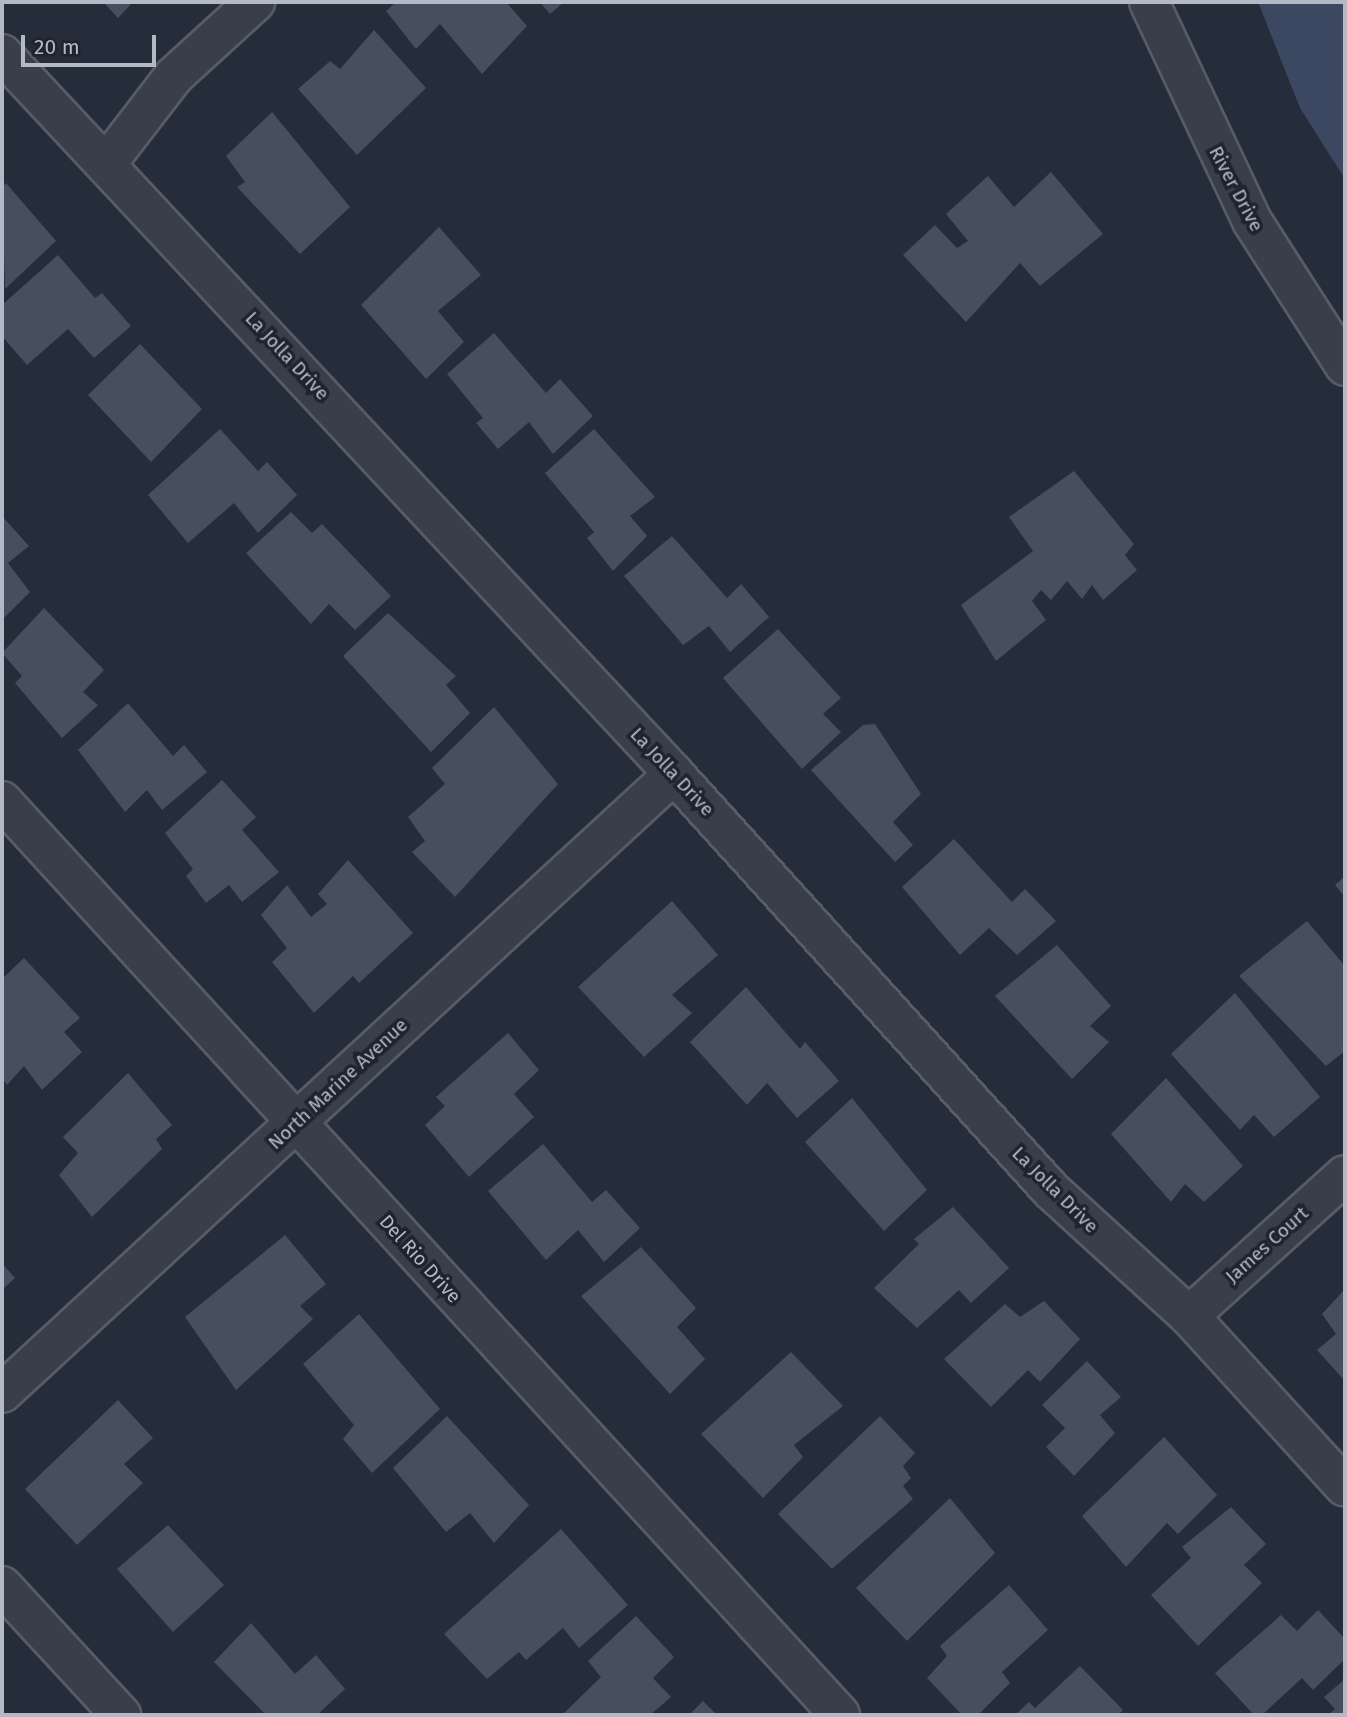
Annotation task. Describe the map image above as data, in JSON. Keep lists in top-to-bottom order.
{
  "streets": {
    "street": [
      "River Drive",
      "La Jolla Drive",
      "North Marine Avenue",
      "James Court",
      "Del Rio Drive"
    ]
  },
  "crossings": [
    ["La Jolla Drive", "North Marine Avenue"],
    ["La Jolla Drive", "James Court"],
    ["North Marine Avenue", "Del Rio Drive"]
  ],
  "scale_bar": "20 m"
}
